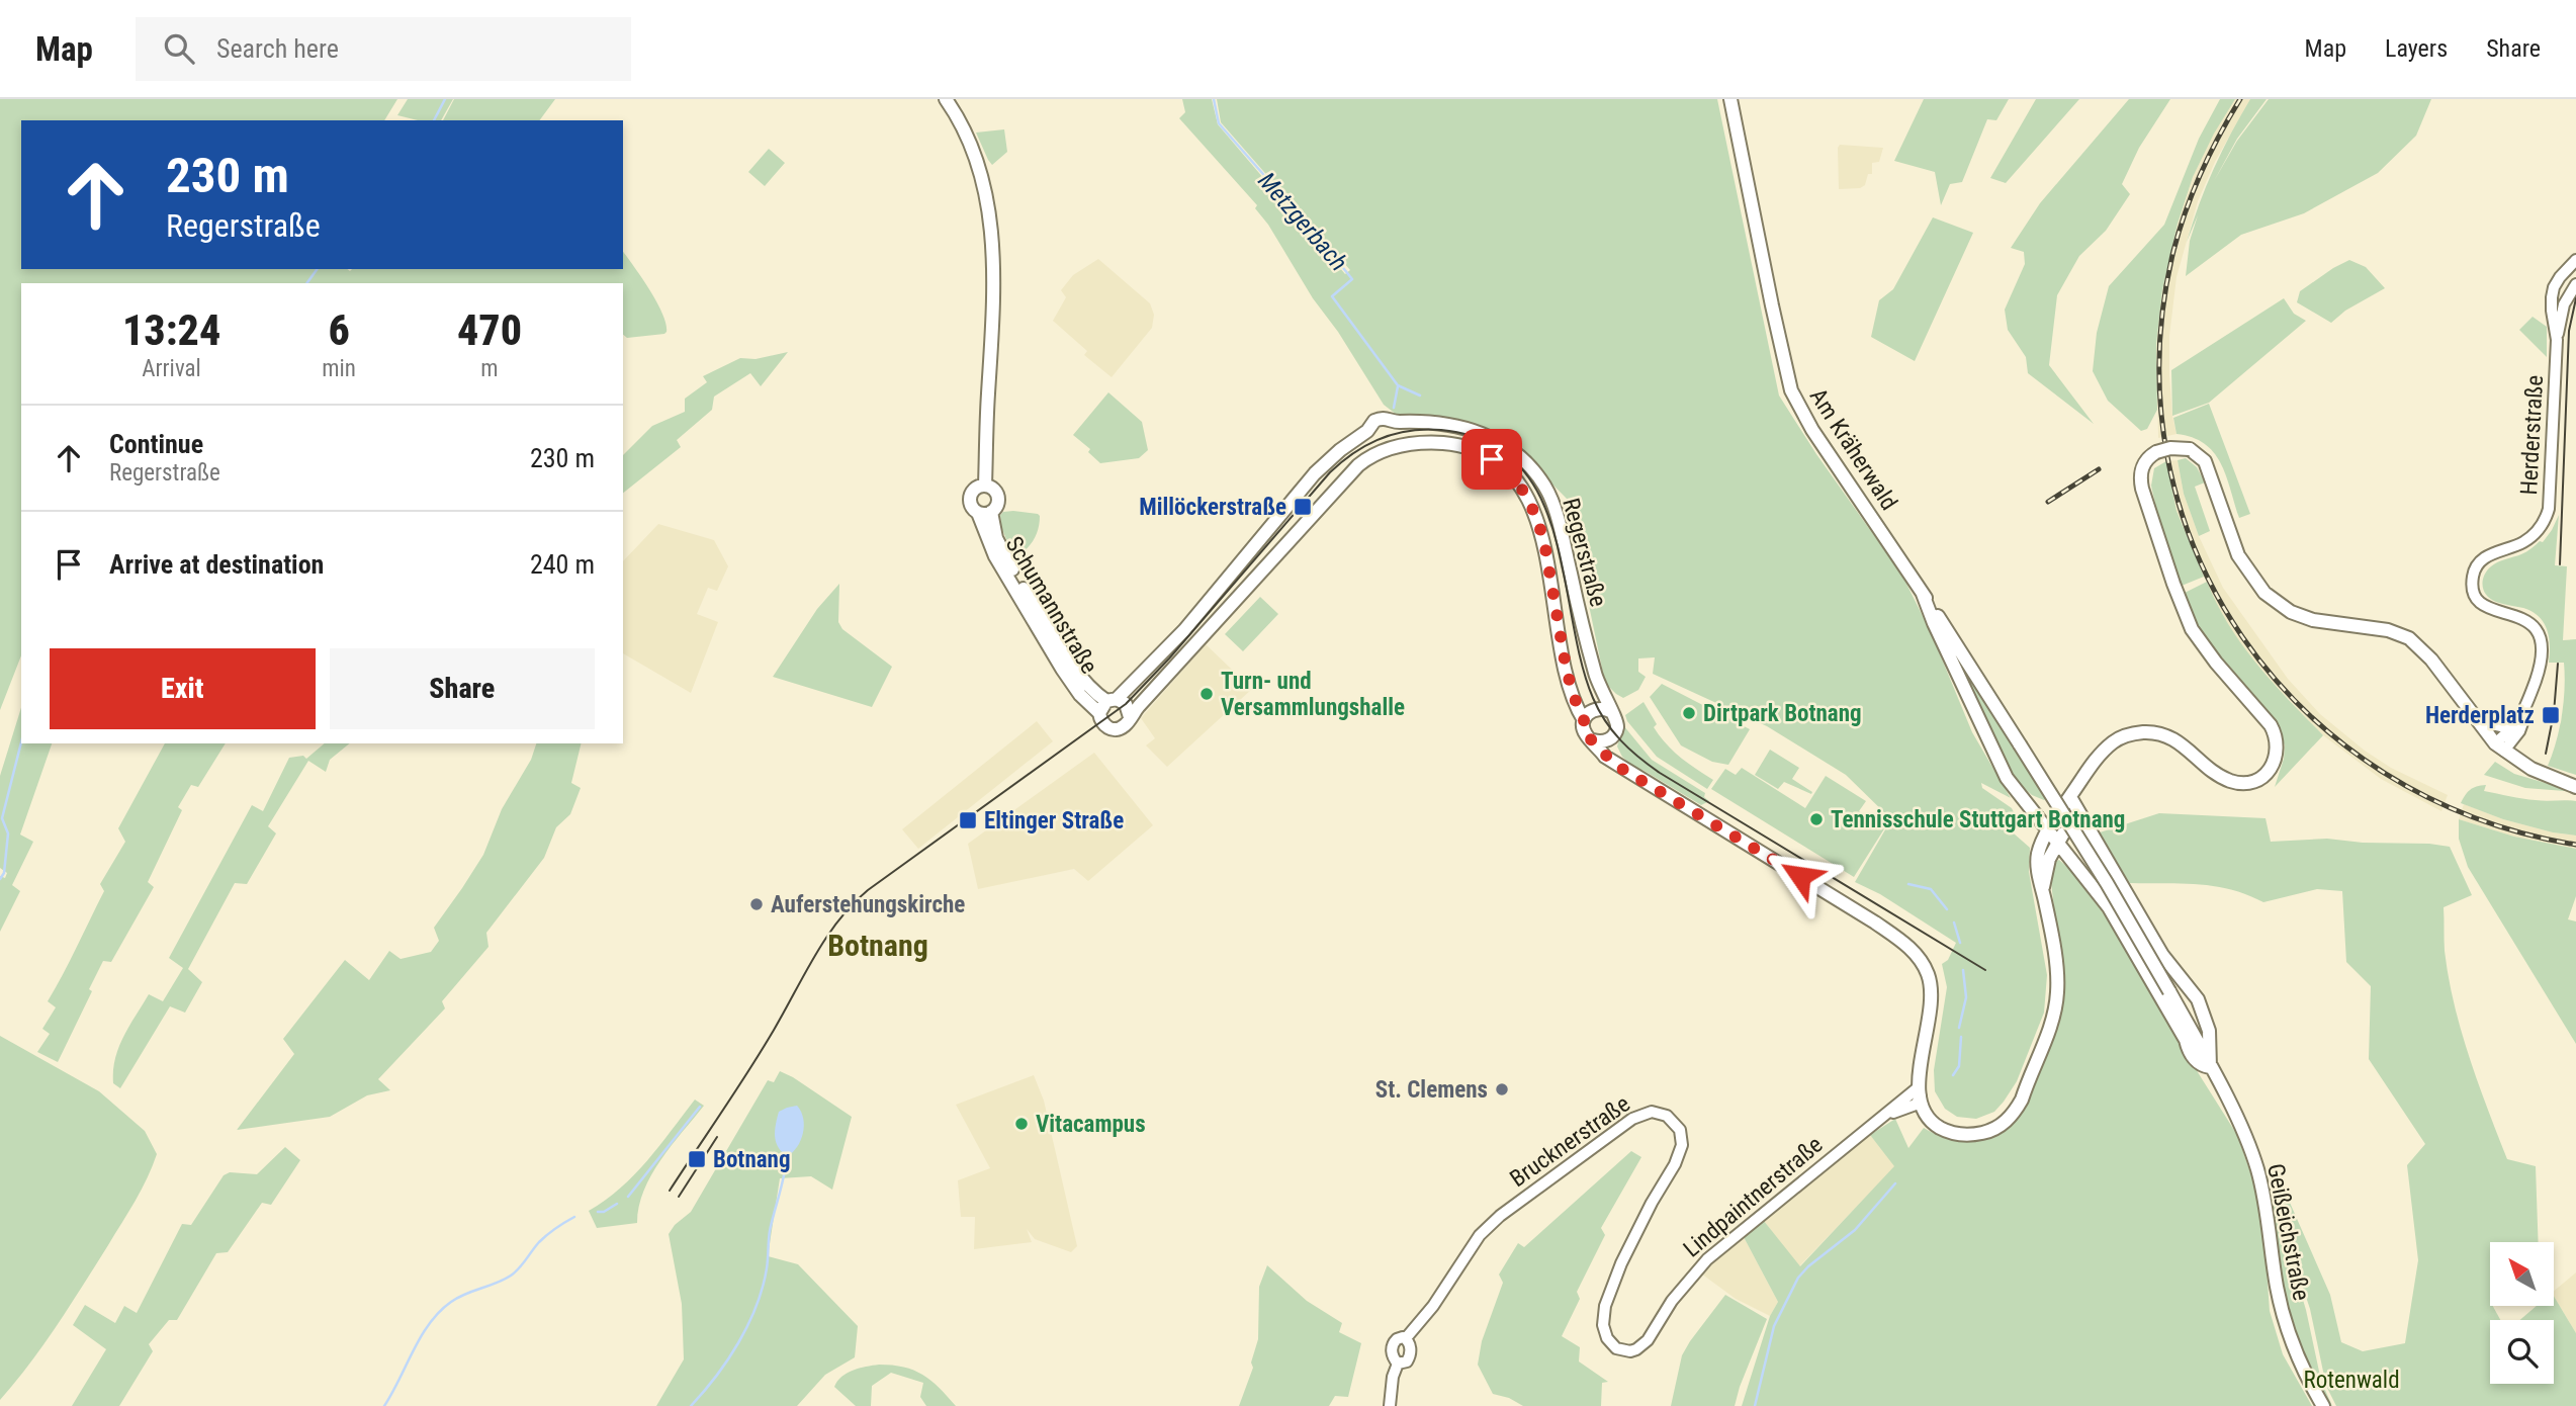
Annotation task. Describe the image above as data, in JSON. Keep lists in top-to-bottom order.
{
  "streets": {
    "main road": [
      "Am Kräherwald",
      "Regerstraße",
      "Schumannstraße",
      "Geißeichstraße"
    ],
    "street": ["Herderstraße", "Brucknerstraße", "Lindpaintnerstraße"]
  },
  "crossings": [
    ["Am Kräherwald", "Geißeichstraße"],
    ["Regerstraße", "Schumannstraße"],
    ["Brucknerstraße", "Lindpaintnerstraße"]
  ],
  "districts": ["Botnang"],
  "water": ["Metzgerbach"],
  "parks": ["Rotenwald"],
  "places": {
    "transit": [
      "Millöckerstraße",
      "Herderplatz",
      "Eltinger Straße",
      "Botnang"
    ],
    "other": [
      "Turn- und Versammlungshalle",
      "Dirtpark Botnang",
      "Tennisschule Stuttgart Botnang",
      "Auferstehungskirche",
      "St. Clemens",
      "Vitacampus"
    ]
  },
  "north": "top left",
  "page": {
    "header": "Map",
    "search": "Search here",
    "nav": ["Map", "Layers", "Share"],
    "turn": ["230 m", "Regerstraße"],
    "eta": [
      "13:24",
      "Arrival",
      "6",
      "min",
      "470",
      "m"
    ],
    "list": [
      {
        "name": "Continue",
        "note": "Regerstraße",
        "value": "230 m"
      },
      {
        "name": "Arrive at destination",
        "value": "240 m"
      }
    ],
    "buttons": ["Exit", "Share"]
  }
}
